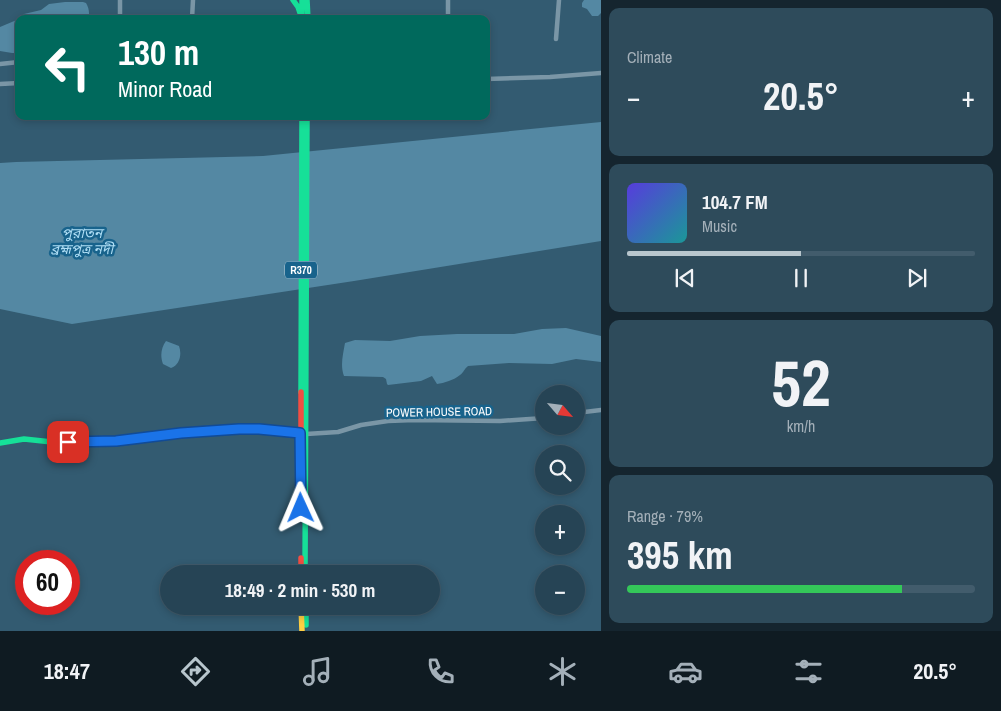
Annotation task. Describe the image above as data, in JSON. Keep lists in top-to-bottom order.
{
  "streets": {
    "main road": ["R370"],
    "street": ["POWER HOUSE ROAD"]
  },
  "crossings": [
    ["R370", "POWER HOUSE ROAD"]
  ],
  "water": ["পুরাতন ব্রহ্মপুত্র নদী"],
  "north": "bottom right",
  "page": {
    "tile": [
      "Climate",
      ["52", "km/h"],
      ["Range · 79%", "395 km"]
    ],
    "turn": ["130 m", "Minor Road"],
    "heat": ["−", "20.5°", "+"],
    "song": ["104.7 FM", "Music"],
    "map_buttons": ["+", "−"],
    "limit": "60",
    "trip": "18:49 · 2 min · 530 m",
    "tabs": ["18:47", "20.5°"]
  }
}
